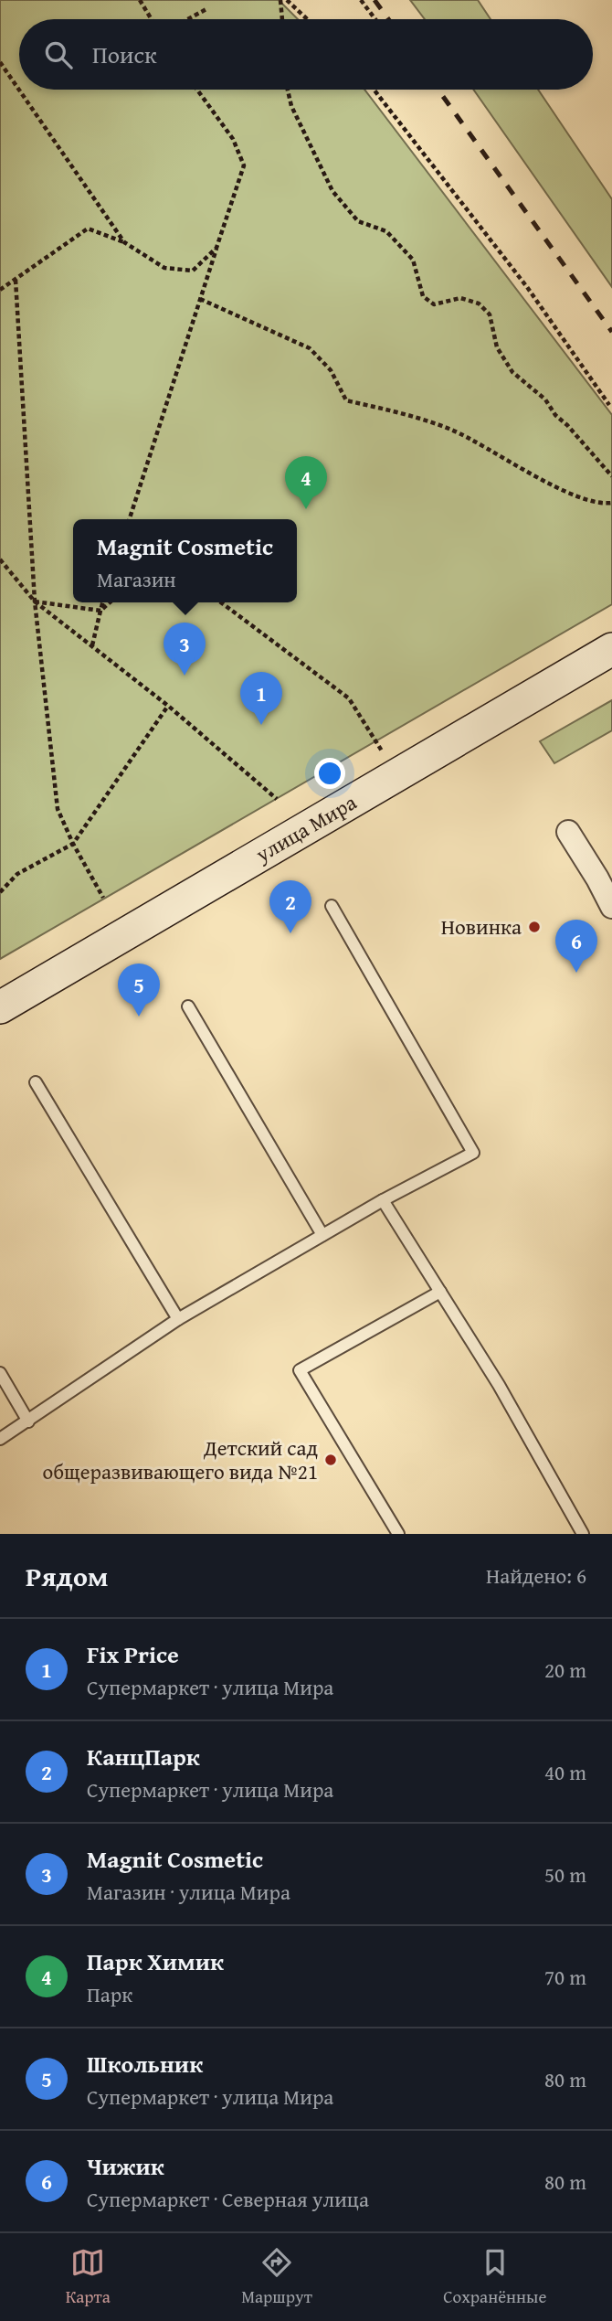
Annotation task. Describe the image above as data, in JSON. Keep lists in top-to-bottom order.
{
  "streets": {
    "street": ["улица Мира"]
  },
  "places": ["Новинка", "Детский сад общеразвивающего вида №21"],
  "page": {
    "search": "Поиск",
    "pins": [
      "4",
      "3",
      "1",
      "2",
      "6",
      "5"
    ],
    "popup": ["Magnit Cosmetic", "Магазин"],
    "heading": ["Рядом", "Найдено: 6"],
    "list": [
      {
        "mark": "1",
        "name": "Fix Price",
        "note": "Супермаркет · улица Мира",
        "value": "20 m"
      },
      {
        "mark": "2",
        "name": "КанцПарк",
        "note": "Супермаркет · улица Мира",
        "value": "40 m"
      },
      {
        "mark": "3",
        "name": "Magnit Cosmetic",
        "note": "Магазин · улица Мира",
        "value": "50 m"
      },
      {
        "mark": "4",
        "name": "Парк Химик",
        "note": "Парк",
        "value": "70 m"
      },
      {
        "mark": "5",
        "name": "Школьник",
        "note": "Супермаркет · улица Мира",
        "value": "80 m"
      },
      {
        "mark": "6",
        "name": "Чижик",
        "note": "Супермаркет · Северная улица",
        "value": "80 m"
      }
    ],
    "nav": ["Карта", "Маршрут", "Сохранённые"]
  }
}
